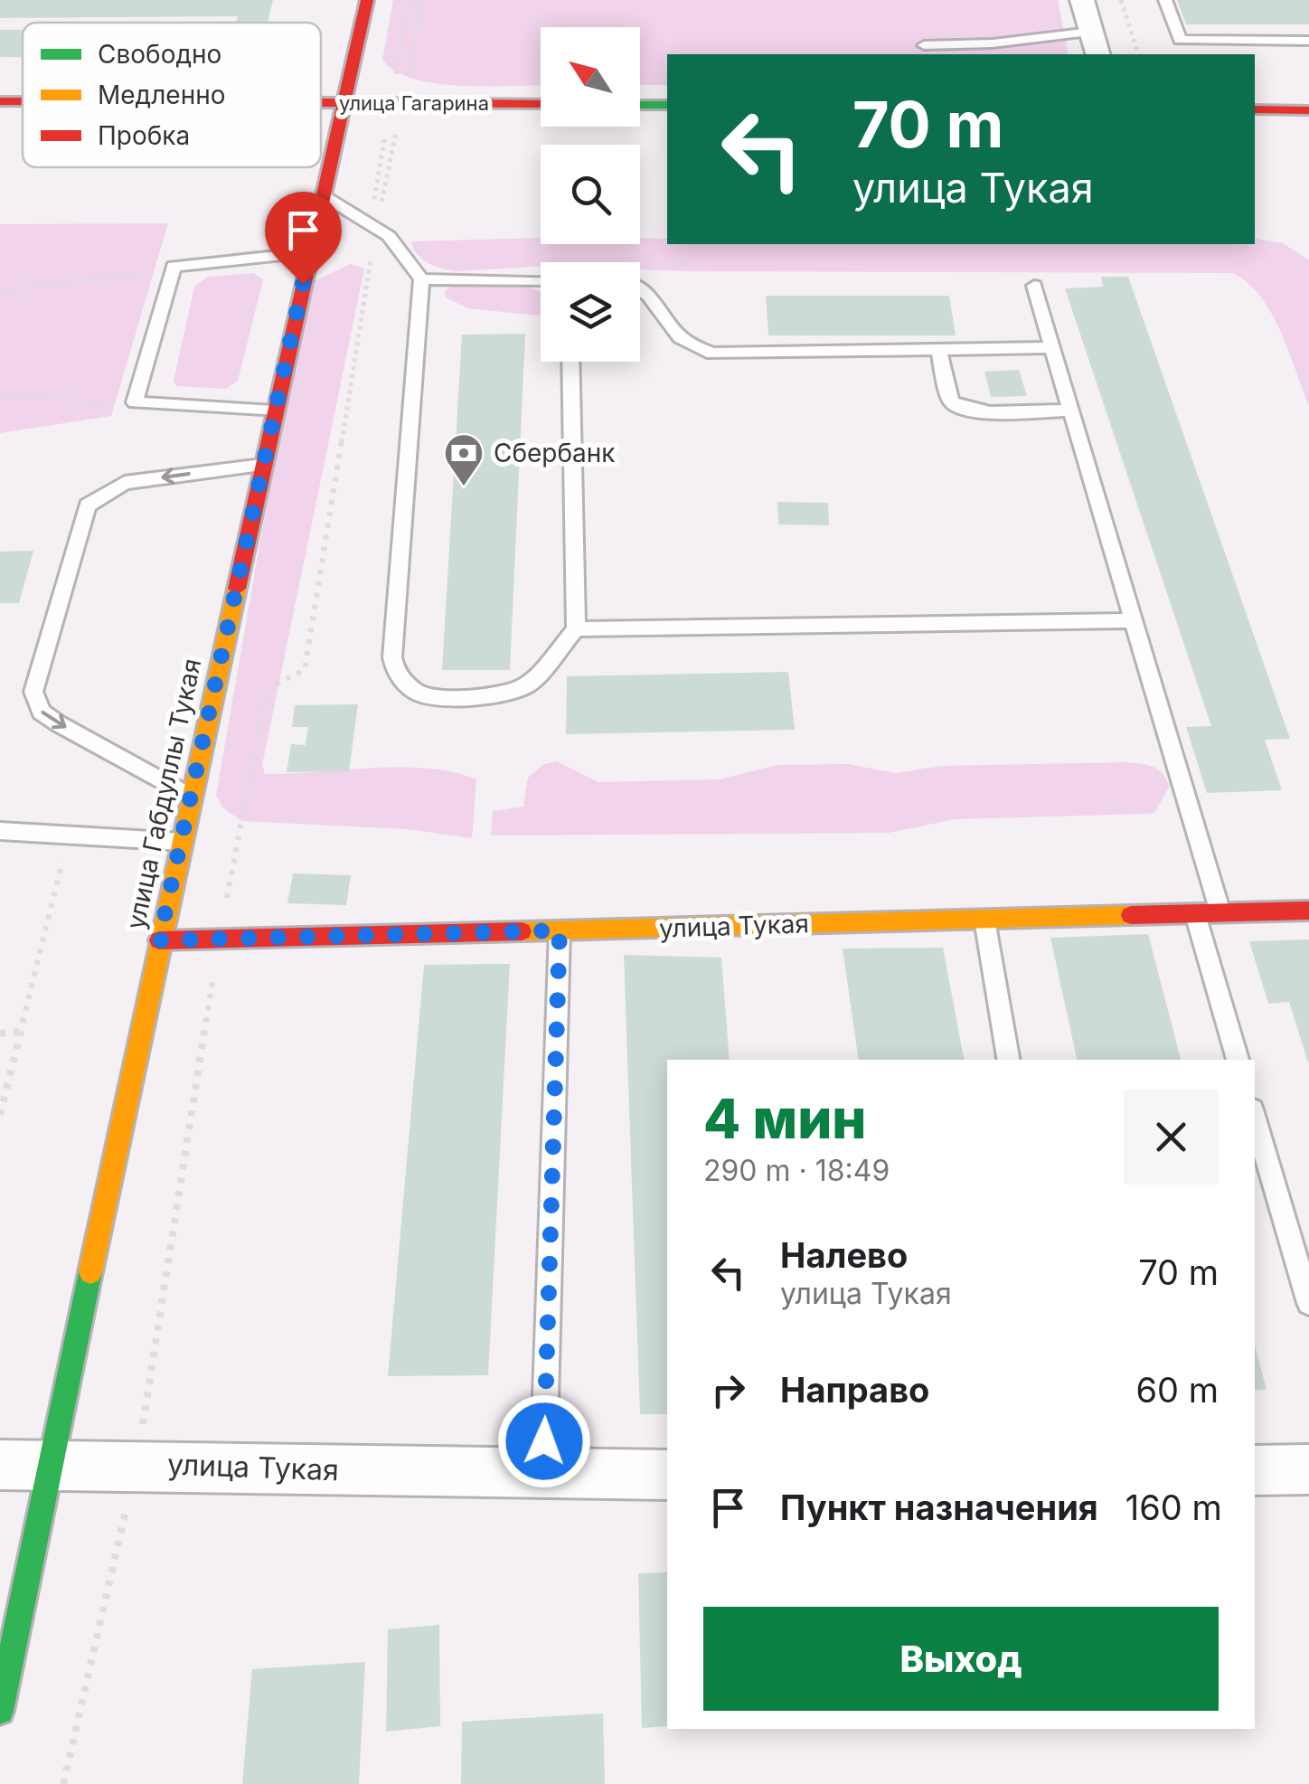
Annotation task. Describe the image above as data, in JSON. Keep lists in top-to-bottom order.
{
  "streets": {
    "street": ["улица Гагарина", "улица Габдуллы Тукая", "улица Тукая"]
  },
  "crossings": [
    ["улица Гагарина", "улица Габдуллы Тукая"],
    ["улица Габдуллы Тукая", "улица Тукая"]
  ],
  "places": {
    "bank": ["Сбербанк"]
  },
  "legend": ["Свободно", "Медленно", "Пробка"],
  "north": "top left",
  "page": {
    "turn": ["70 m", "улица Тукая"],
    "heading": ["4 мин", "290 m · 18:49"],
    "list": [
      {
        "name": "Налево",
        "note": "улица Тукая",
        "value": "70 m"
      },
      {
        "name": "Направо",
        "value": "60 m"
      },
      {
        "name": "Пункт назначения",
        "value": "160 m"
      }
    ],
    "buttons": "Выход"
  }
}
